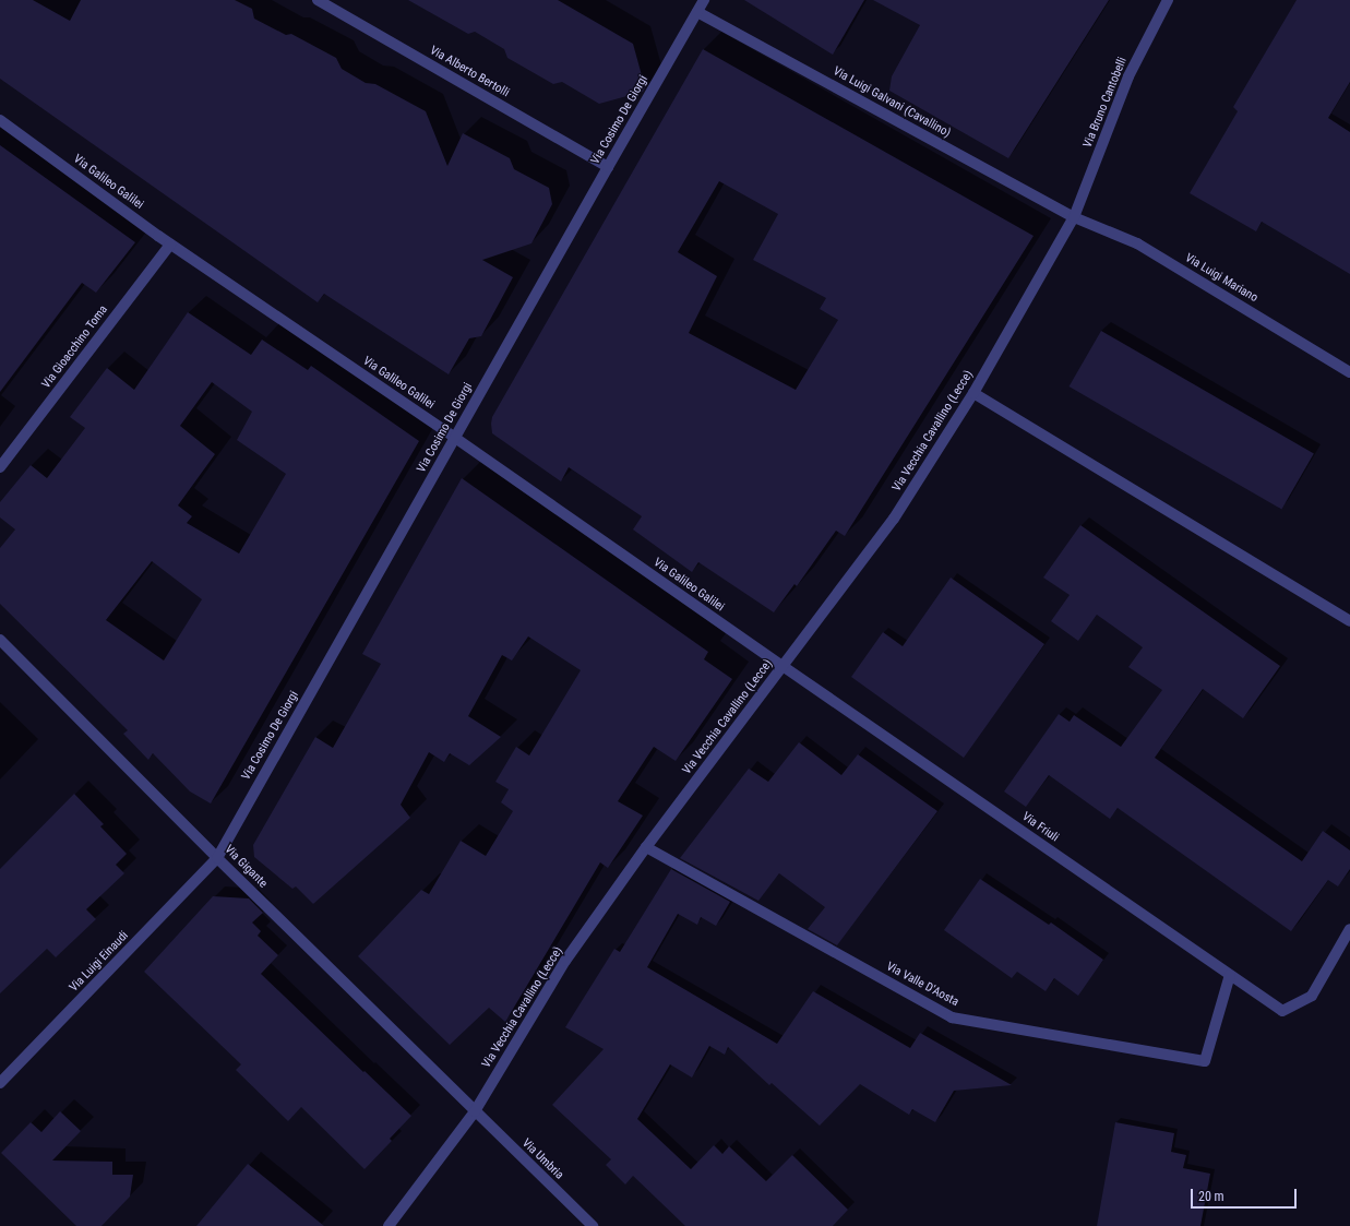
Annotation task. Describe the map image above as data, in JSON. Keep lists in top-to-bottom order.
{
  "streets": {
    "street": [
      "Via Alberto Bertolli",
      "Via Luigi Galvani (Cavallino)",
      "Via Bruno Cantobelli",
      "Via Cosimo De Giorgi",
      "Via Galileo Galilei",
      "Via Luigi Mariano",
      "Via Gioacchino Toma",
      "Via Vecchia Cavallino (Lecce)",
      "Via Friuli",
      "Via Gigante",
      "Via Luigi Einaudi",
      "Via Valle D'Aosta",
      "Via Umbria"
    ]
  },
  "crossings": [
    ["Via Alberto Bertolli", "Via Cosimo De Giorgi"],
    ["Via Luigi Galvani (Cavallino)", "Via Bruno Cantobelli"],
    ["Via Luigi Galvani (Cavallino)", "Via Cosimo De Giorgi"],
    ["Via Luigi Galvani (Cavallino)", "Via Luigi Mariano"],
    ["Via Luigi Galvani (Cavallino)", "Via Vecchia Cavallino (Lecce)"],
    ["Via Bruno Cantobelli", "Via Luigi Mariano"],
    ["Via Bruno Cantobelli", "Via Vecchia Cavallino (Lecce)"],
    ["Via Cosimo De Giorgi", "Via Galileo Galilei"],
    ["Via Cosimo De Giorgi", "Via Gigante"],
    ["Via Cosimo De Giorgi", "Via Luigi Einaudi"],
    ["Via Galileo Galilei", "Via Gioacchino Toma"],
    ["Via Galileo Galilei", "Via Vecchia Cavallino (Lecce)"],
    ["Via Galileo Galilei", "Via Friuli"],
    ["Via Luigi Mariano", "Via Vecchia Cavallino (Lecce)"],
    ["Via Vecchia Cavallino (Lecce)", "Via Friuli"],
    ["Via Vecchia Cavallino (Lecce)", "Via Gigante"],
    ["Via Vecchia Cavallino (Lecce)", "Via Valle D'Aosta"],
    ["Via Vecchia Cavallino (Lecce)", "Via Umbria"],
    ["Via Friuli", "Via Valle D'Aosta"],
    ["Via Gigante", "Via Luigi Einaudi"],
    ["Via Gigante", "Via Umbria"]
  ],
  "scale_bar": "20 m"
}
